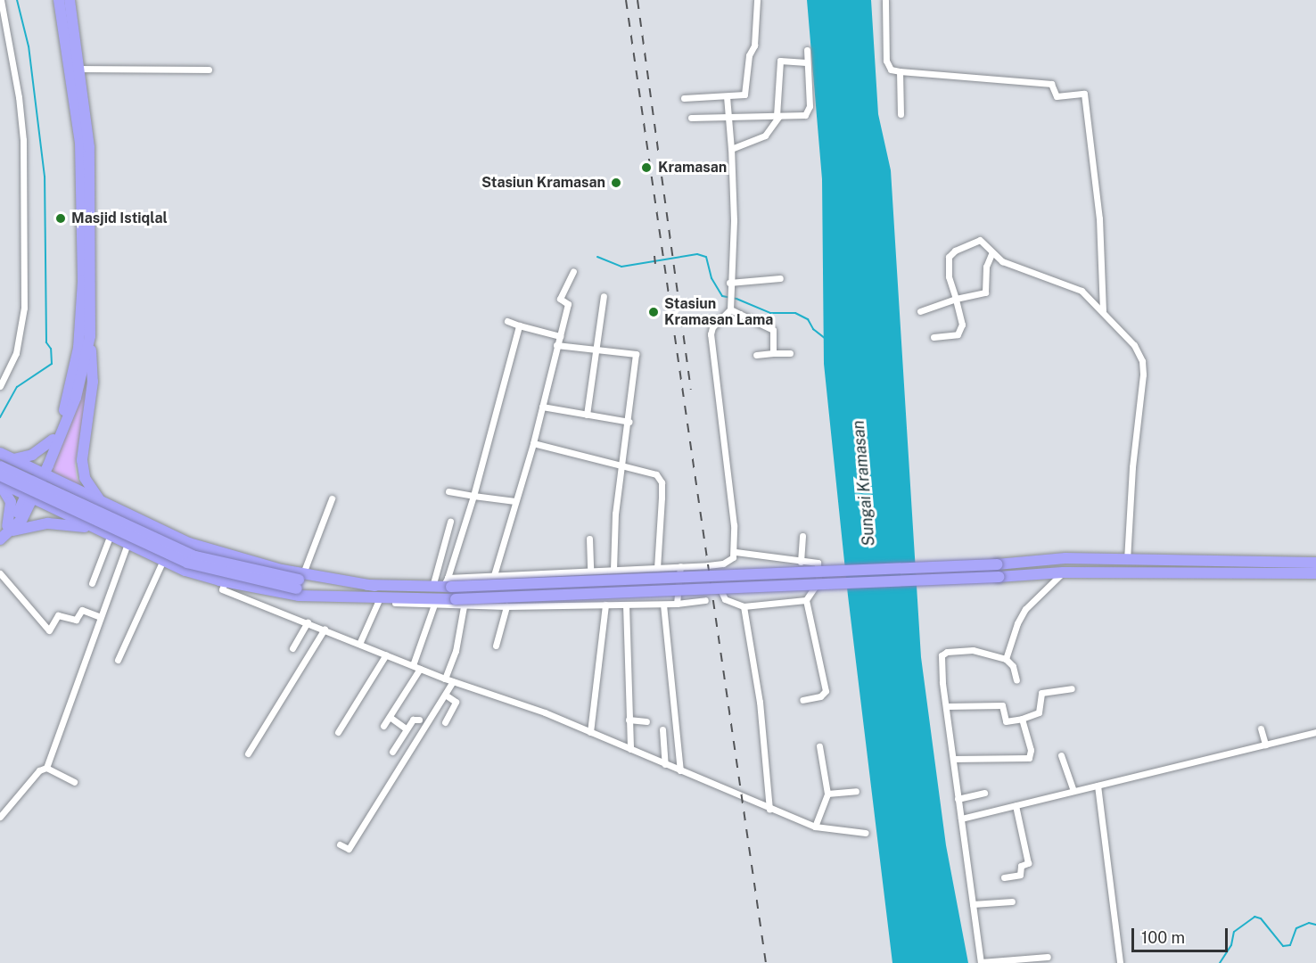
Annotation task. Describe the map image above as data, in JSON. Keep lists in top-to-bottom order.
{
  "water": ["Sungai Kramasan"],
  "places": [
    "Kramasan",
    "Stasiun Kramasan",
    "Masjid Istiqlal",
    "Stasiun Kramasan Lama"
  ],
  "scale_bar": "100 m"
}
